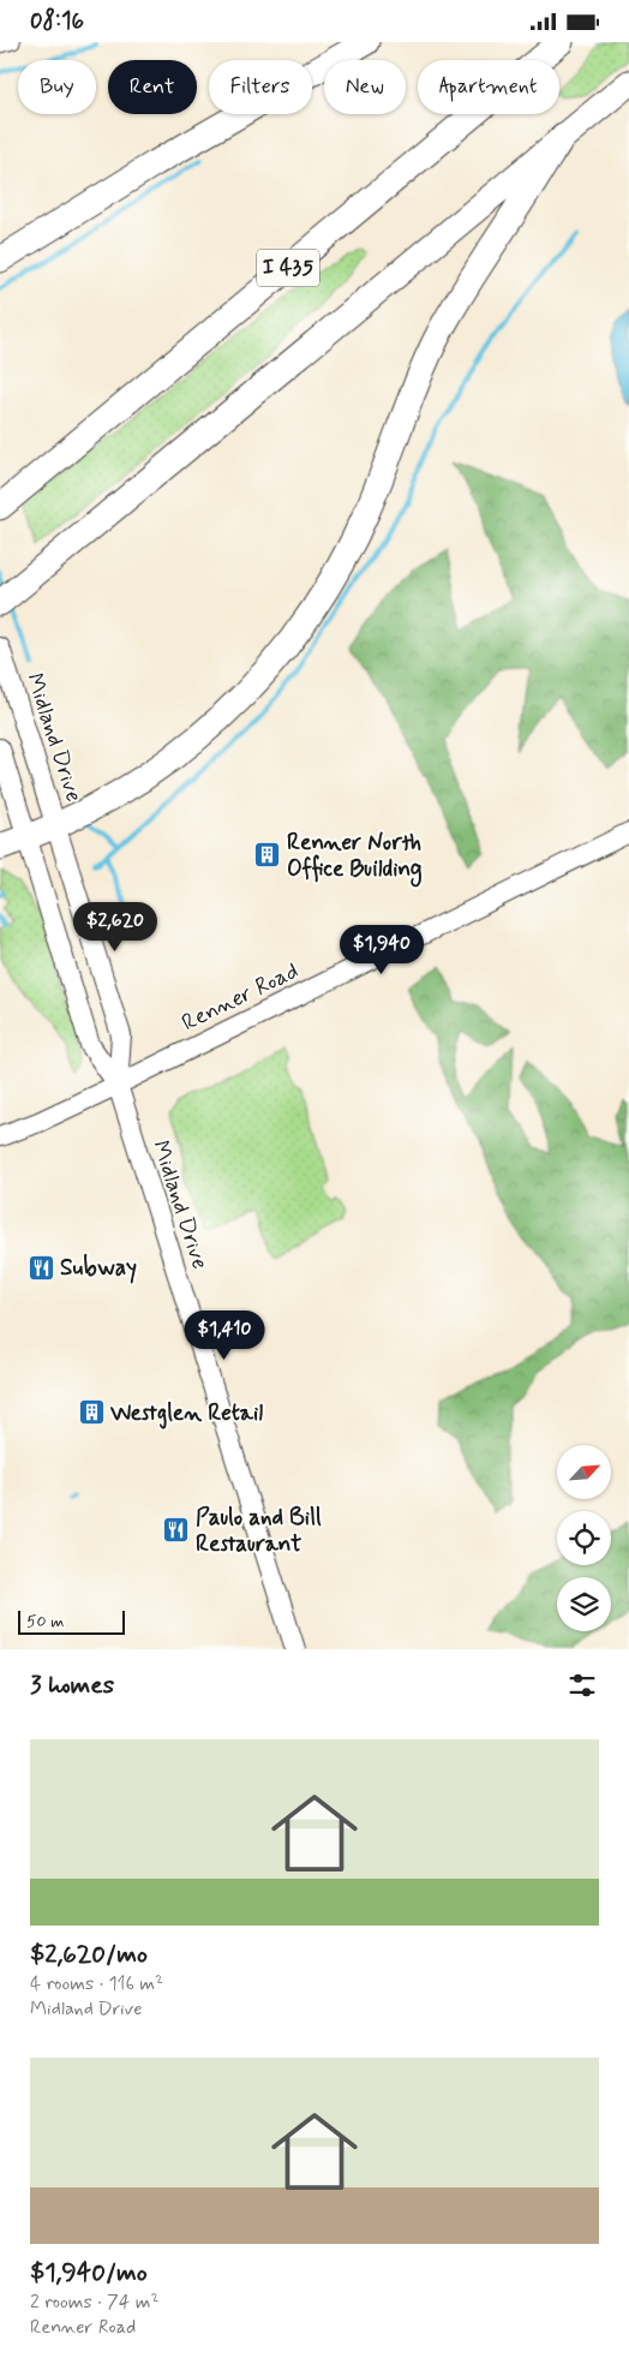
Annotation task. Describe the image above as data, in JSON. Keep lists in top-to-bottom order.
{
  "streets": {
    "highway": ["I 435"],
    "main road": ["Midland Drive", "Renner Road"]
  },
  "crossings": [
    ["Midland Drive", "Renner Road"]
  ],
  "places": {
    "building": ["Renner North Office Building", "Westglen Retail"],
    "restaurant": ["Subway", "Paulo and Bill Restaurant"]
  },
  "scale_bar": "50 m",
  "north": "top right",
  "page": {
    "status": "08:16",
    "chip": [
      "Buy",
      "Rent",
      "Filters",
      "New",
      "Apartment"
    ],
    "price": ["$2,620", "$1,940", "$1,410"],
    "scale": "50 m",
    "heading": "3 homes",
    "list": [
      {
        "name": "$2,620/mo",
        "note": "4 rooms · 116 m² · Midland Drive"
      },
      {
        "name": "$1,940/mo",
        "note": "2 rooms · 74 m² · Renner Road"
      }
    ]
  }
}
